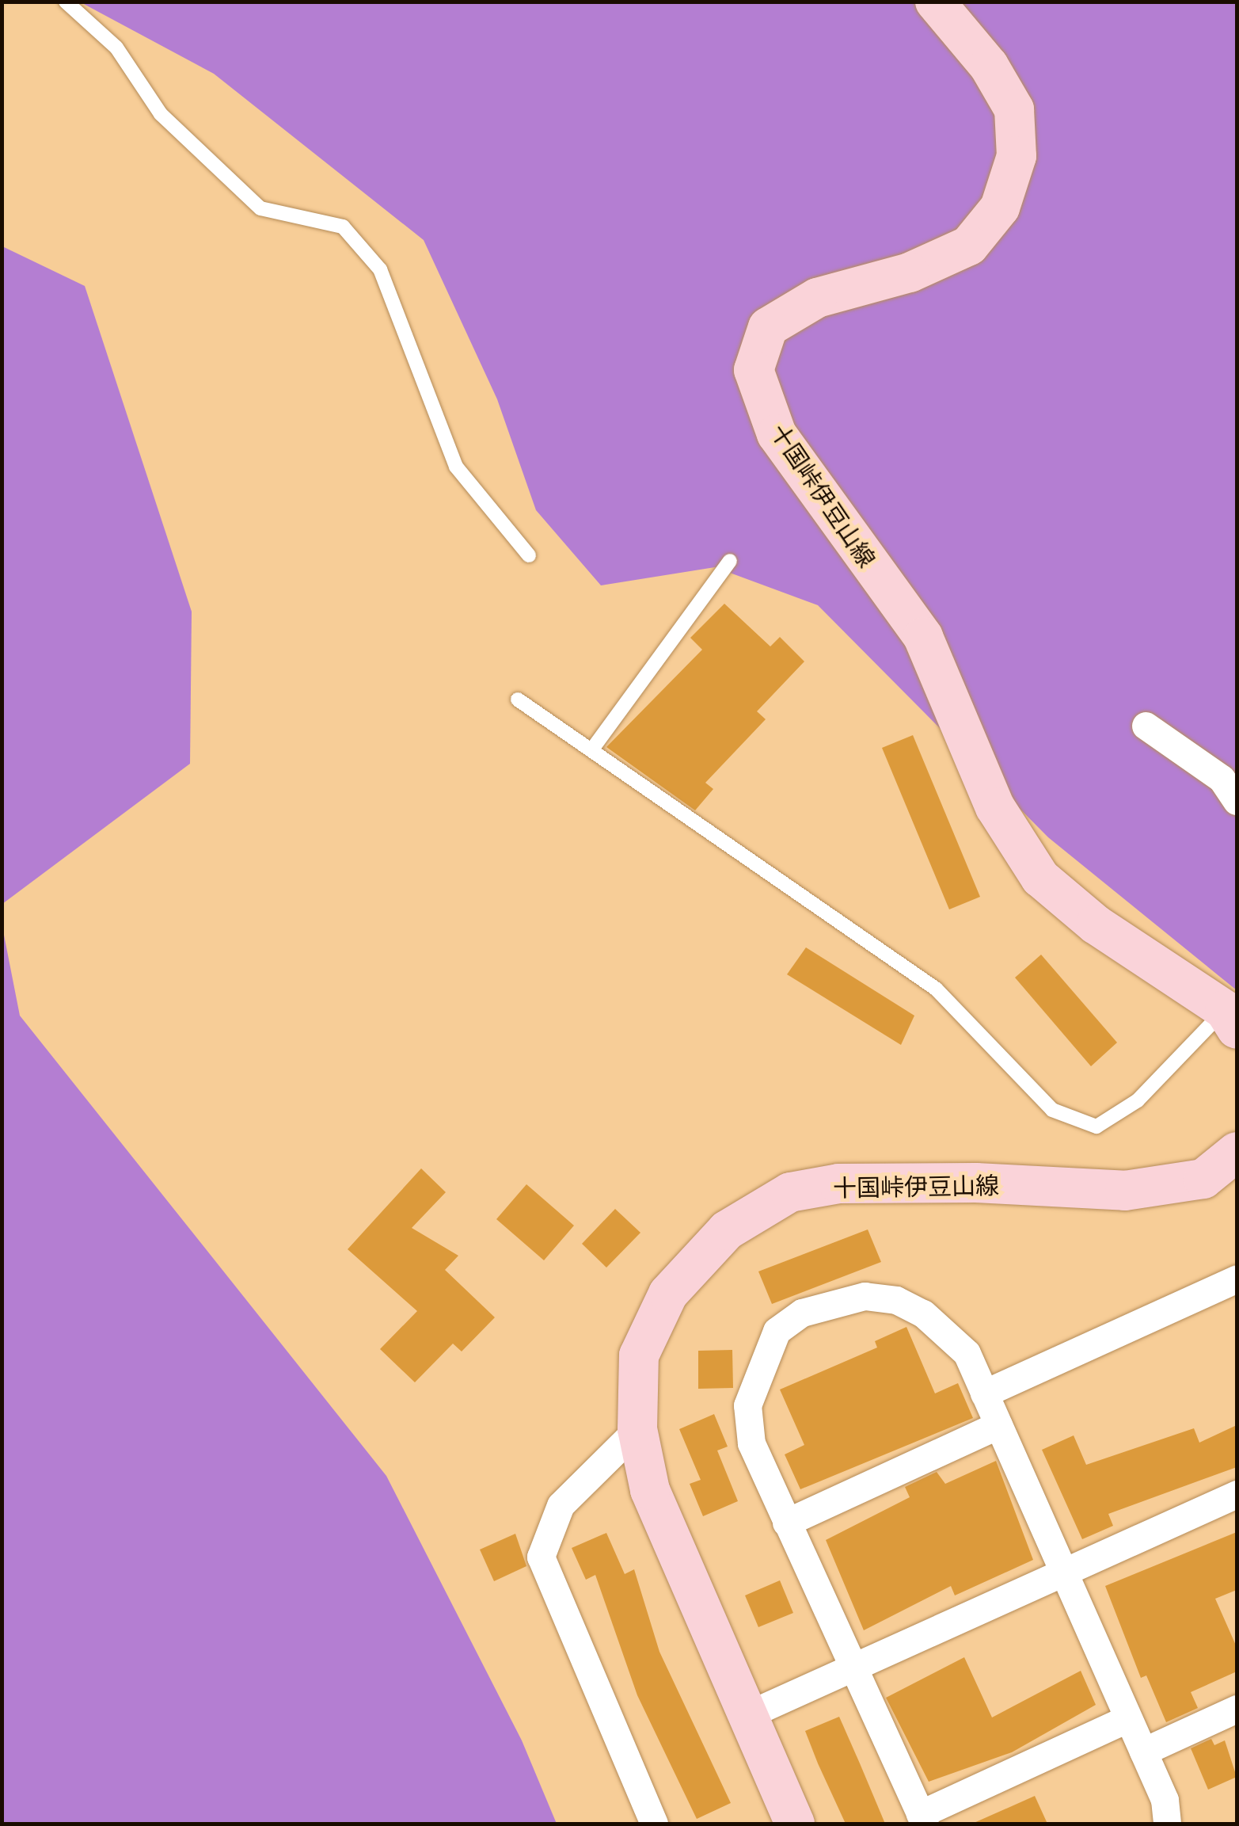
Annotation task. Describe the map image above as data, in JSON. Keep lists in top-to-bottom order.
{
  "streets": {
    "main road": ["十国峠伊豆山線"]
  }
}
